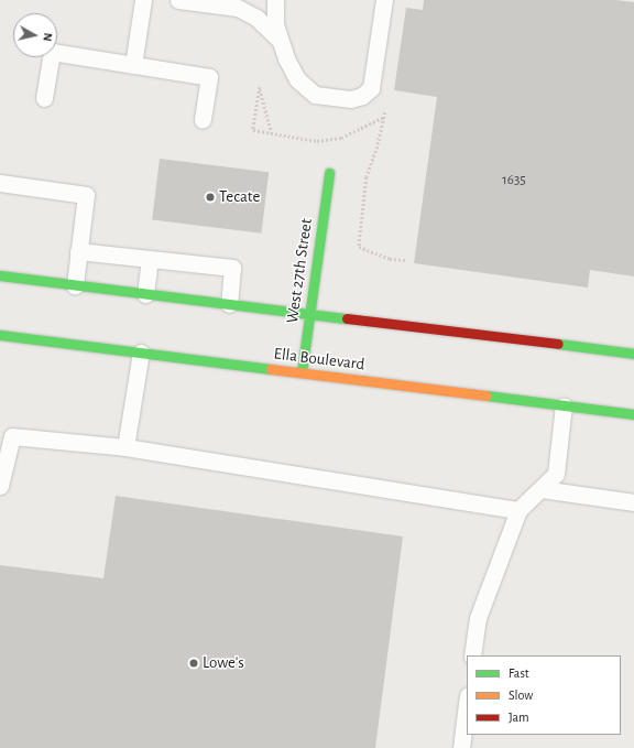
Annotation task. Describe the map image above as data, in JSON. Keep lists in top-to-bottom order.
{
  "streets": {
    "main road": ["West 27th Street", "Ella Boulevard"]
  },
  "crossings": [
    ["West 27th Street", "Ella Boulevard"]
  ],
  "places": ["Tecate", "Lowe's"],
  "house_numbers": ["1635"],
  "legend": ["Fast", "Slow", "Jam"],
  "north": "right"
}
